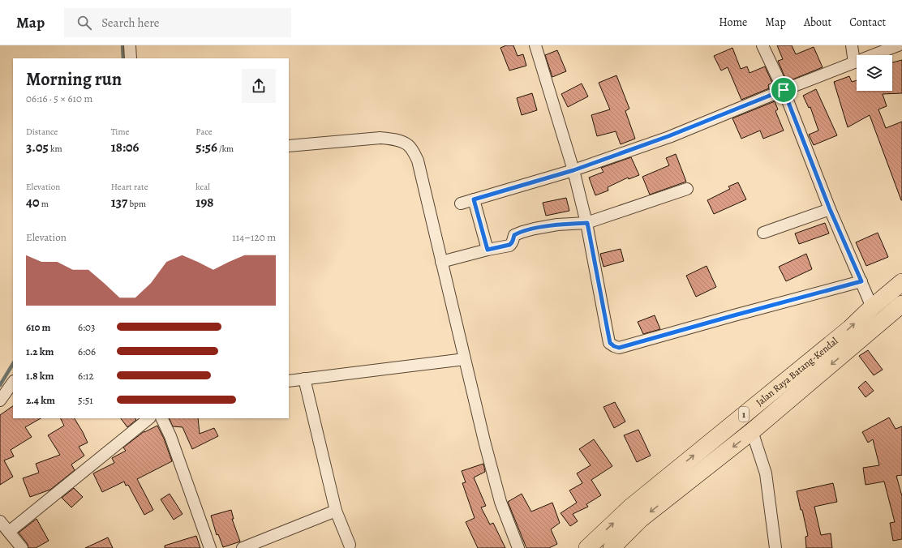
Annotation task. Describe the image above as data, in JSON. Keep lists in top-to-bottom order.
{
  "streets": {
    "highway": ["Jalan Raya Batang-Kendal", "1"]
  },
  "page": {
    "header": "Map",
    "search": "Search here",
    "nav": [
      "Home",
      "Map",
      "About",
      "Contact"
    ],
    "heading": ["Morning run", "06:16 · 5 × 610 m"],
    "stats": [
      ["Distance", "3.05 km"],
      ["Time", "18:06"],
      ["Pace", "5:56 /km"],
      ["Elevation", "40 m"],
      ["Heart rate", "137 bpm"],
      ["kcal", "198"]
    ],
    "chart": ["Elevation", "114–120 m"],
    "list": [
      {
        "name": "610 m",
        "note": "6:03"
      },
      {
        "name": "1.2 km",
        "note": "6:06"
      },
      {
        "name": "1.8 km",
        "note": "6:12"
      },
      {
        "name": "2.4 km",
        "note": "5:51"
      }
    ]
  }
}
